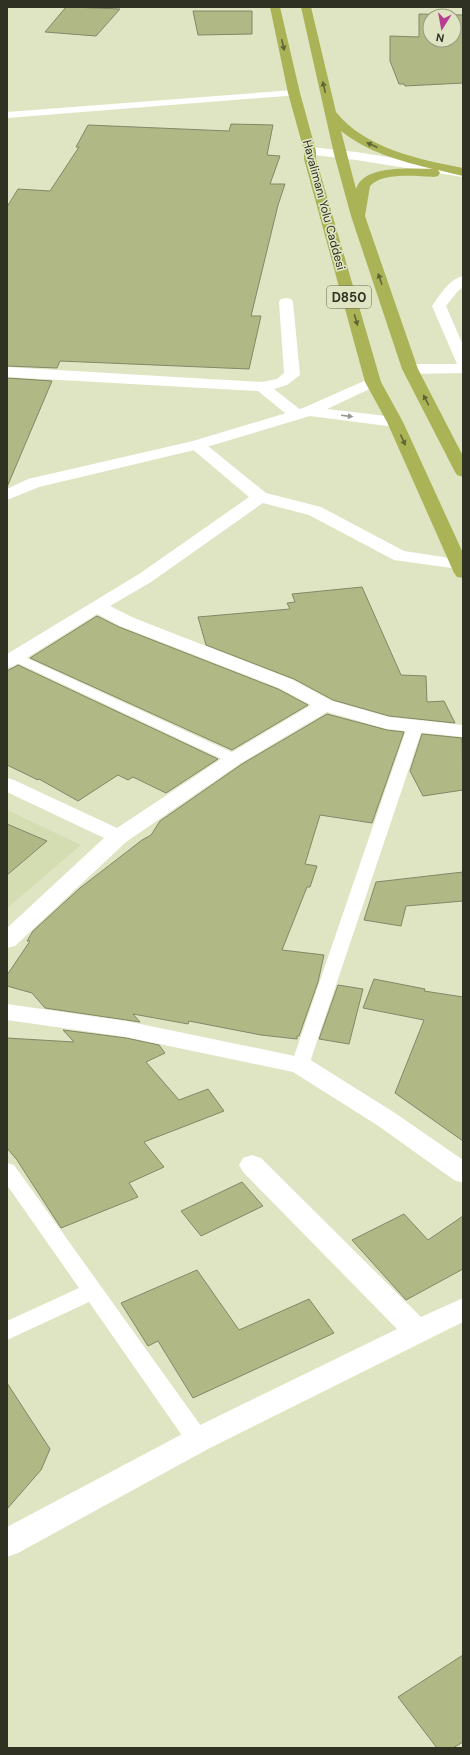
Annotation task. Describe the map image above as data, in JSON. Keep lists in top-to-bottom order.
{
  "streets": {
    "highway": ["Havalimanı Yolu Caddesi", "D850"]
  },
  "north": "bottom"
}
